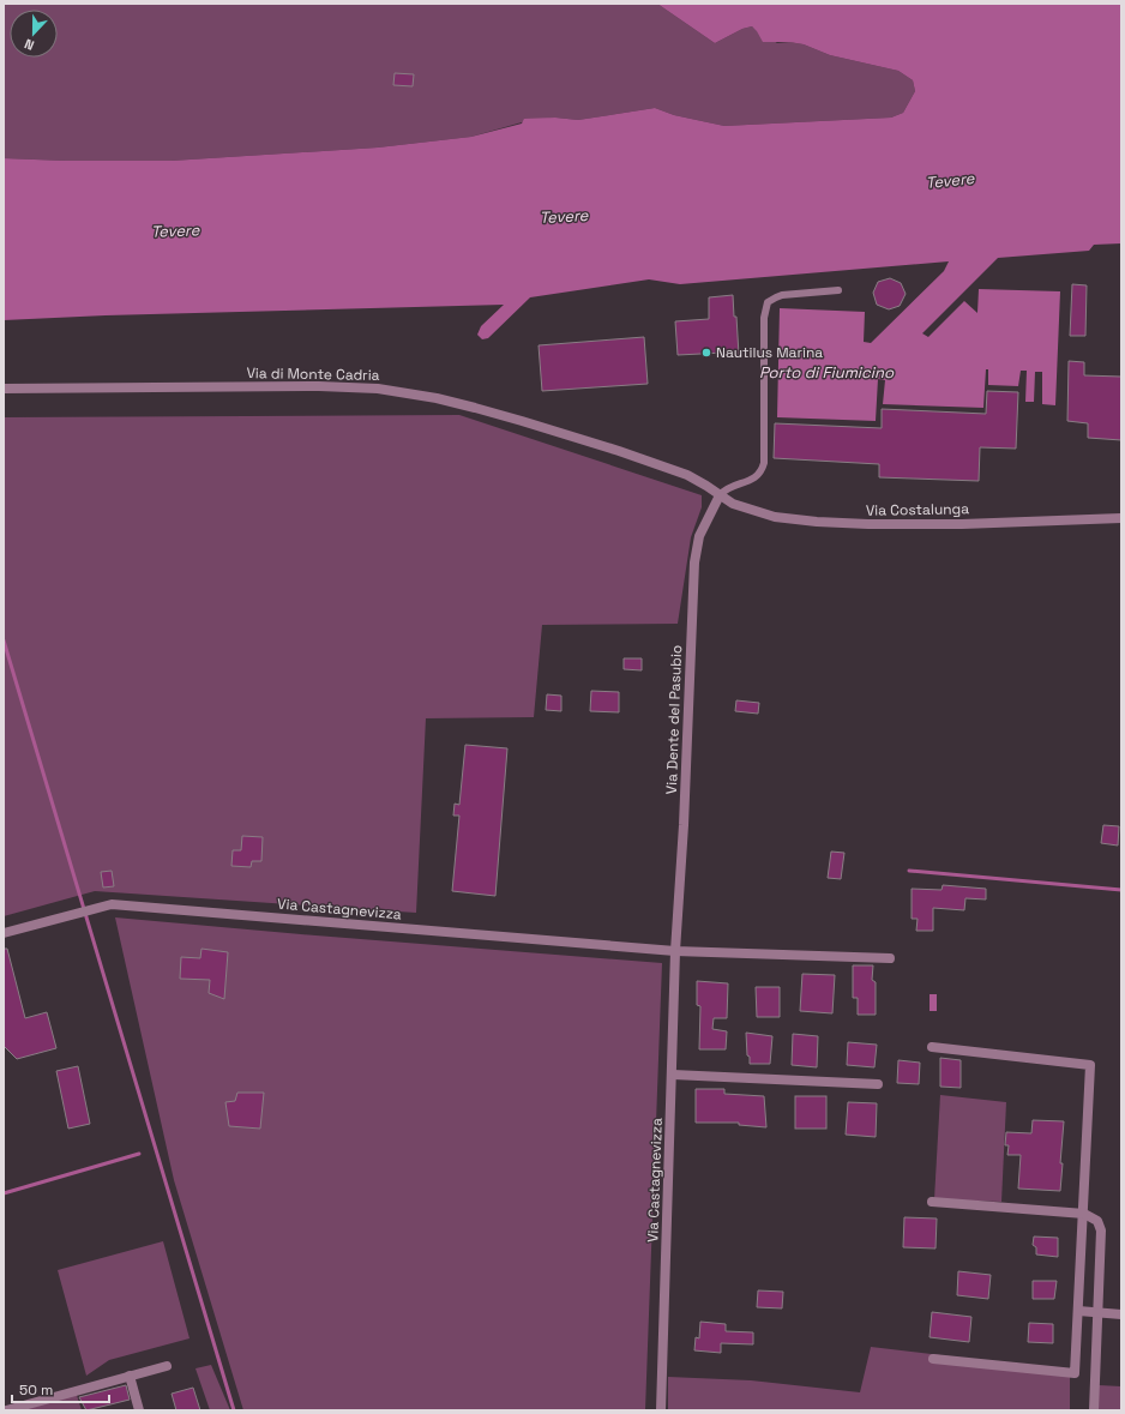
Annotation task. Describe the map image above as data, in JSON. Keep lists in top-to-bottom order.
{
  "streets": {
    "street": [
      "Via di Monte Cadria",
      "Via Costalunga",
      "Via Dente del Pasubio",
      "Via Castagnevizza"
    ]
  },
  "crossings": [
    ["Via di Monte Cadria", "Via Costalunga"],
    ["Via di Monte Cadria", "Via Dente del Pasubio"],
    ["Via Costalunga", "Via Dente del Pasubio"],
    ["Via Dente del Pasubio", "Via Castagnevizza"]
  ],
  "water": ["Tevere", "Porto di Fiumicino"],
  "places": ["Nautilus Marina"],
  "scale_bar": "50 m",
  "north": "bottom"
}
